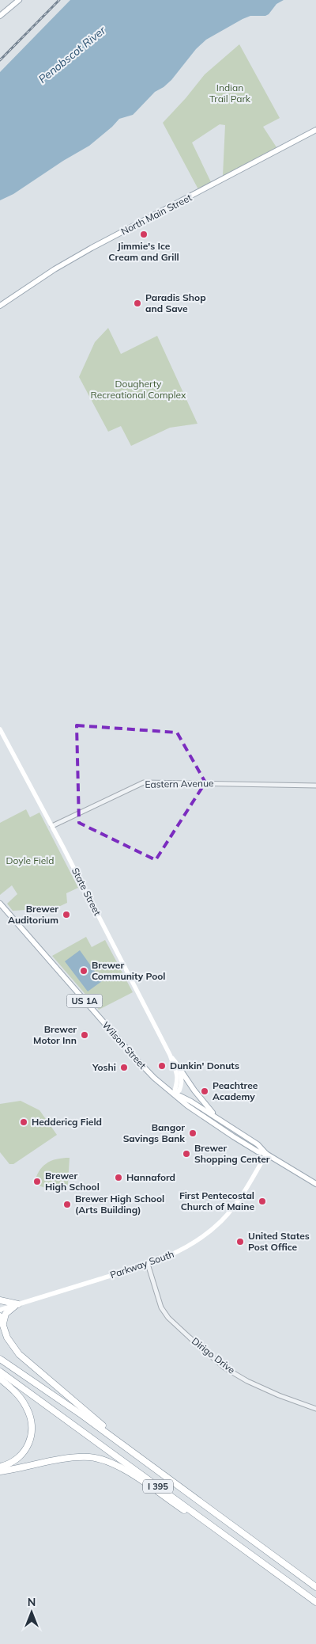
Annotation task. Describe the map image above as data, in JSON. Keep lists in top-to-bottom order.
{
  "streets": {
    "highway": ["I 395"],
    "main road": [
      "North Main Street",
      "State Street",
      "US 1A",
      "Wilson Street",
      "Parkway South"
    ],
    "street": ["Eastern Avenue", "Dirigo Drive"]
  },
  "crossings": [
    ["Eastern Avenue", "State Street"],
    ["State Street", "Wilson Street"],
    ["Wilson Street", "Parkway South"],
    ["Parkway South", "Dirigo Drive"]
  ],
  "water": ["Penobscot River"],
  "parks": ["Indian Trail Park", "Dougherty Recreational Complex", "Doyle Field"],
  "places": [
    "Jimmie's Ice Cream and Grill",
    "Paradis Shop and Save",
    "Brewer Auditorium",
    "Brewer Community Pool",
    "Brewer Motor Inn",
    "Dunkin' Donuts",
    "Yoshi",
    "Peachtree Academy",
    "Heddericg Field",
    "Bangor Savings Bank",
    "Brewer Shopping Center",
    "Hannaford",
    "Brewer High School",
    "First Pentecostal Church of Maine",
    "Brewer High School (Arts Building)",
    "United States Post Office"
  ],
  "north": "top"
}
